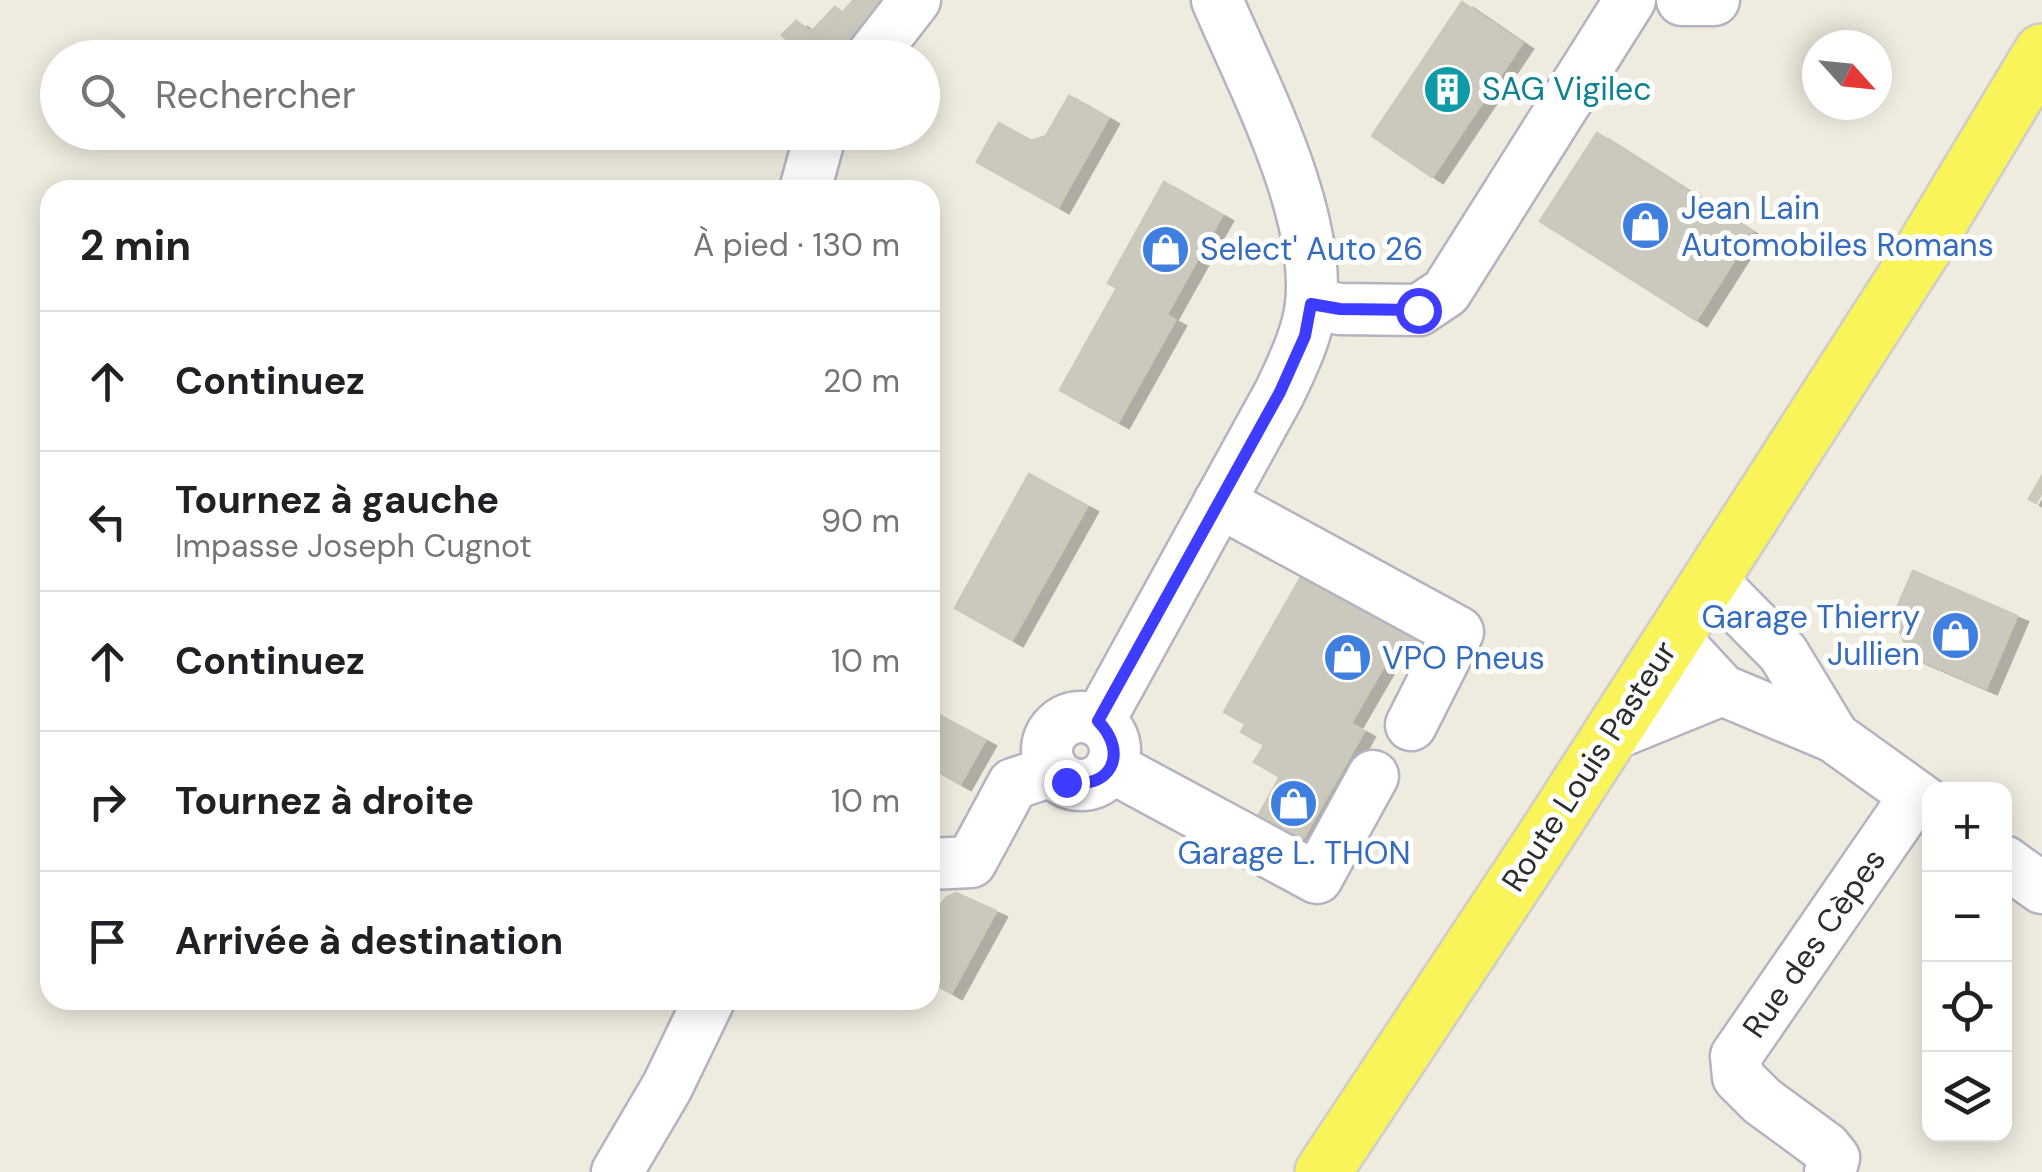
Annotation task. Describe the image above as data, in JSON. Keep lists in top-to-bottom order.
{
  "streets": {
    "main road": ["Route Louis Pasteur"],
    "street": ["Rue des Cèpes"]
  },
  "places": {
    "building": ["SAG Vigilec"],
    "shop": [
      "Jean Lain Automobiles Romans",
      "Select' Auto 26",
      "Garage Thierry Jullien",
      "VPO Pneus",
      "Garage L. THON"
    ]
  },
  "north": "bottom right",
  "page": {
    "search": "Rechercher",
    "heading": ["2 min", "À pied · 130 m"],
    "list": [
      ["Continuez", "20 m"],
      ["Tournez à gauche", "Impasse Joseph Cugnot", "90 m"],
      ["Continuez", "10 m"],
      ["Tournez à droite", "10 m"],
      "Arrivée à destination"
    ],
    "map_buttons": ["+", "−"]
  }
}
